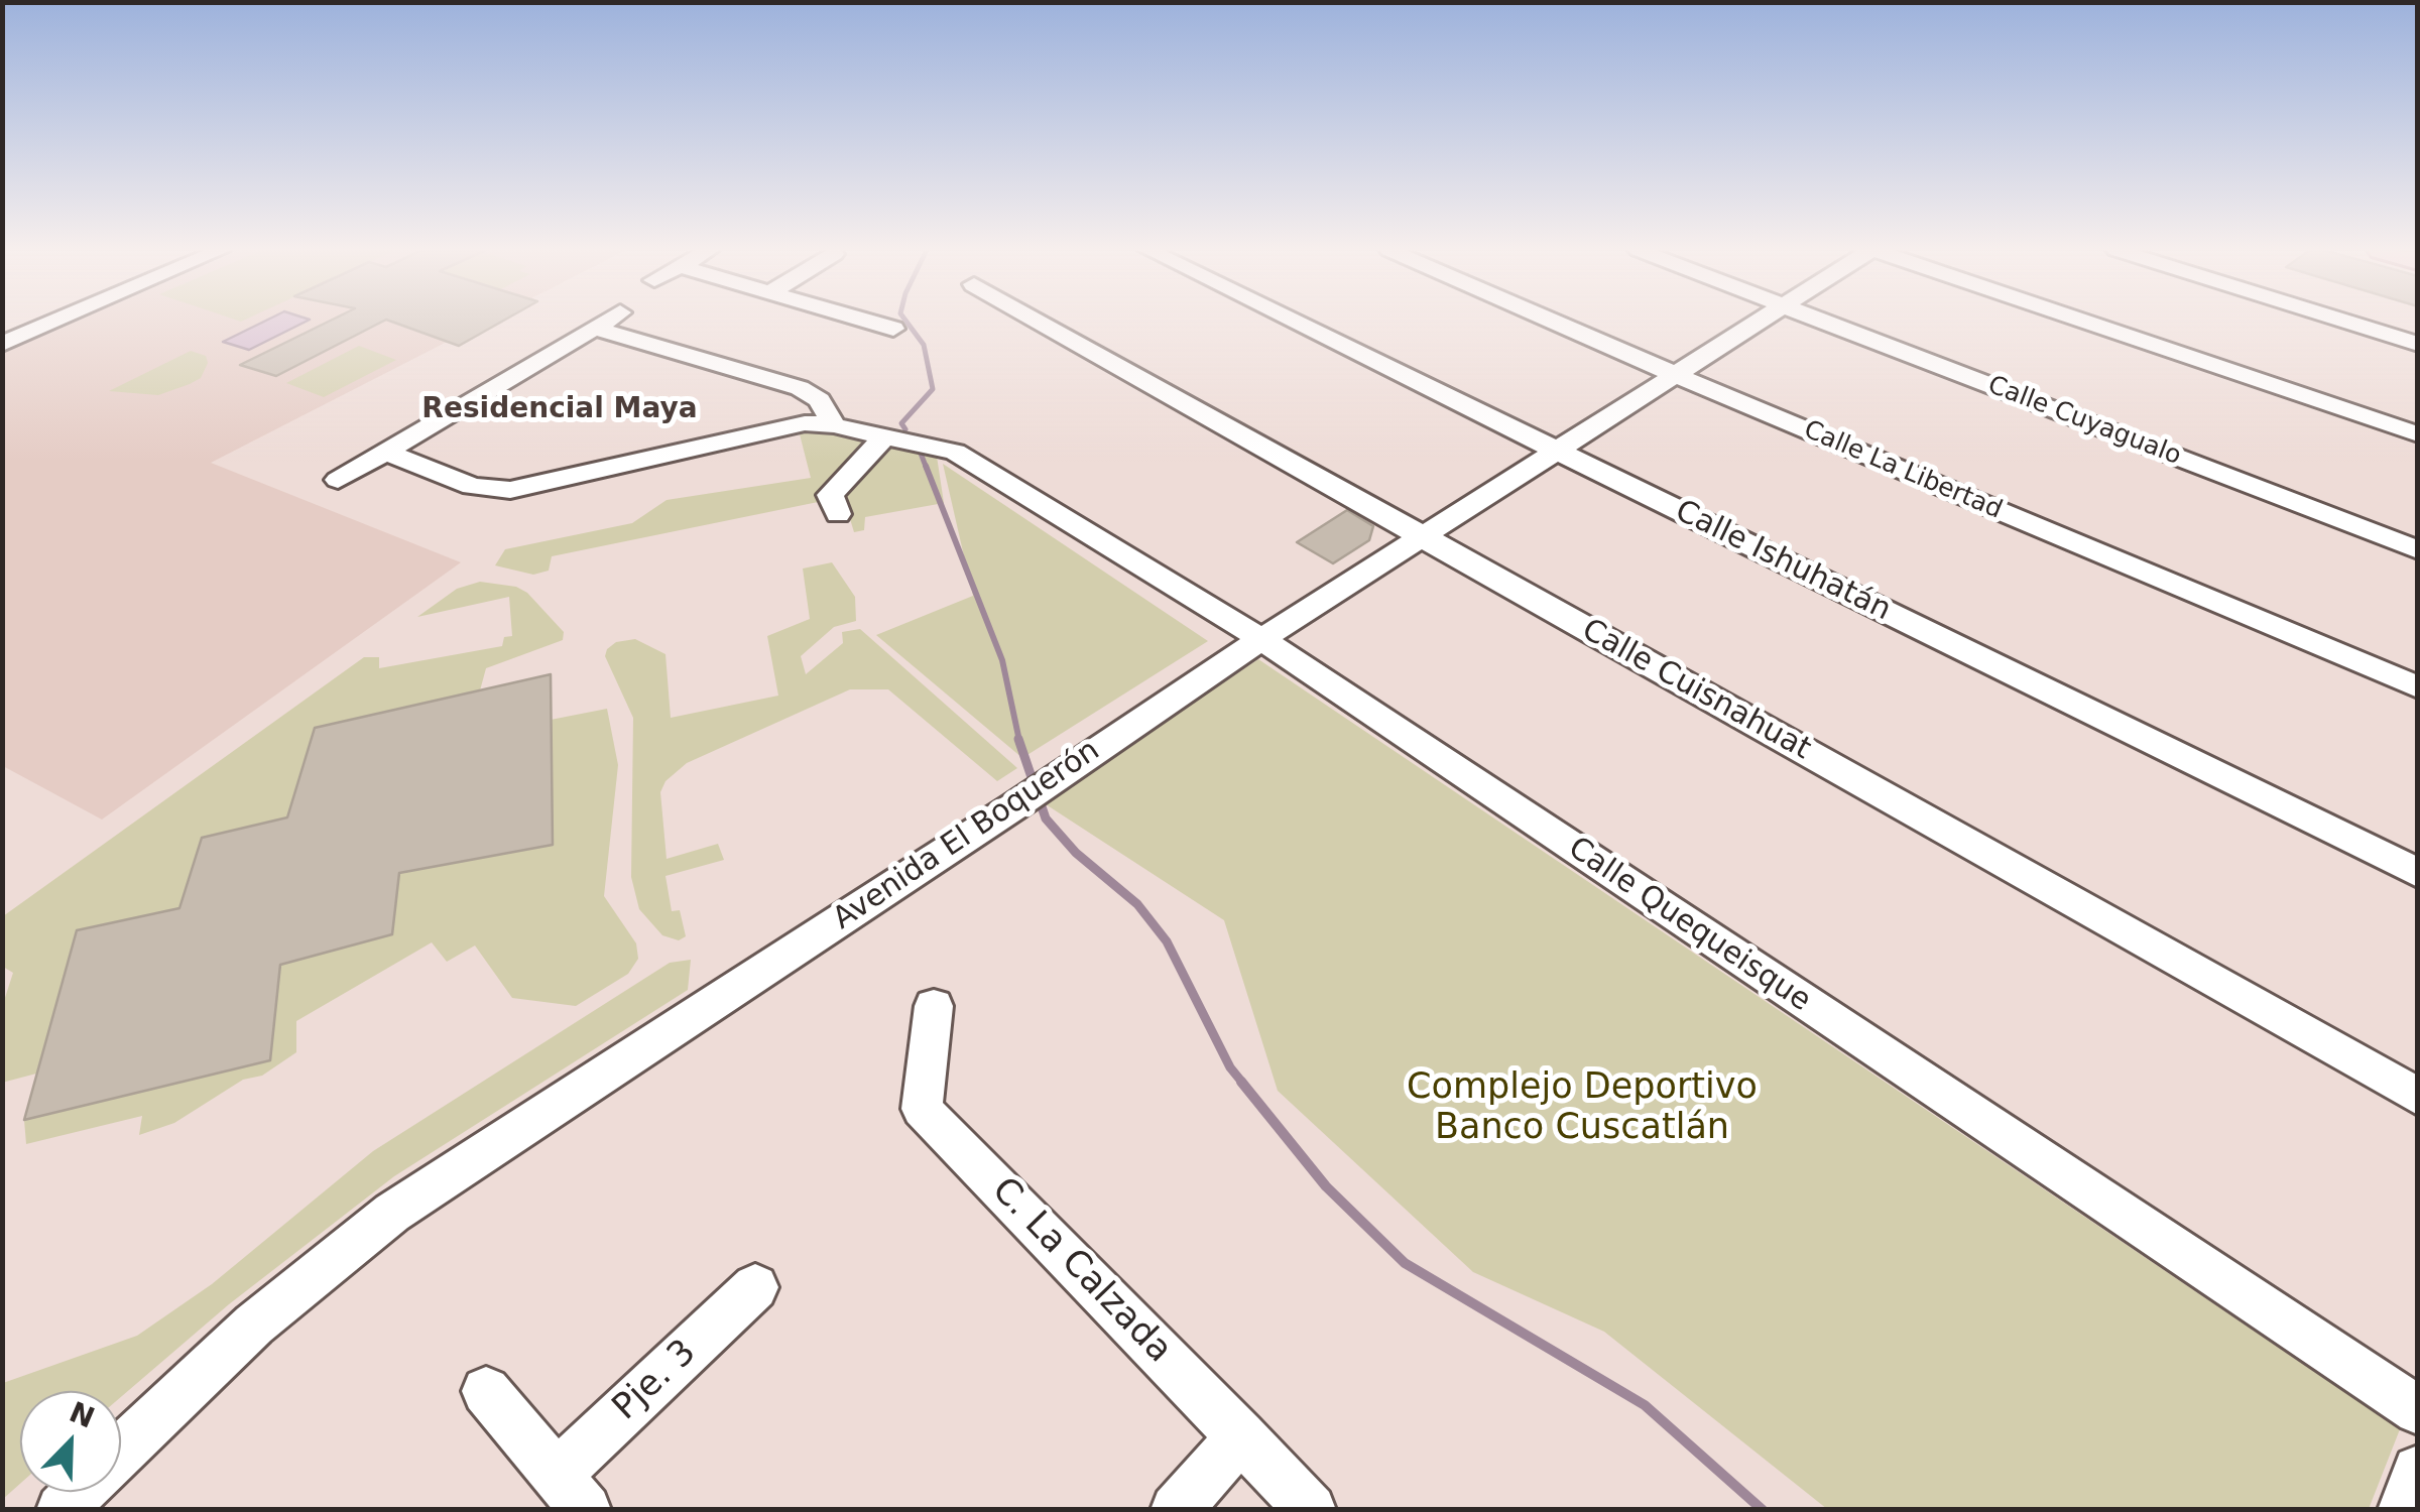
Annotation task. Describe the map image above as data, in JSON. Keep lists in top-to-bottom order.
{
  "streets": {
    "street": [
      "Calle Cuyagualo",
      "Calle La Libertad",
      "Calle Ishuhatán",
      "Calle Cuisnahuat",
      "Avenida El Boquerón",
      "Calle Quequeisque",
      "C. La Calzada",
      "Pje. 3"
    ]
  },
  "crossings": [
    ["Calle La Libertad", "Avenida El Boquerón"],
    ["Calle Ishuhatán", "Avenida El Boquerón"],
    ["Calle Cuisnahuat", "Avenida El Boquerón"],
    ["Avenida El Boquerón", "Calle Quequeisque"]
  ],
  "districts": ["Residencial Maya"],
  "parks": ["Complejo Deportivo Banco Cuscatlán"],
  "north": "top right"
}
